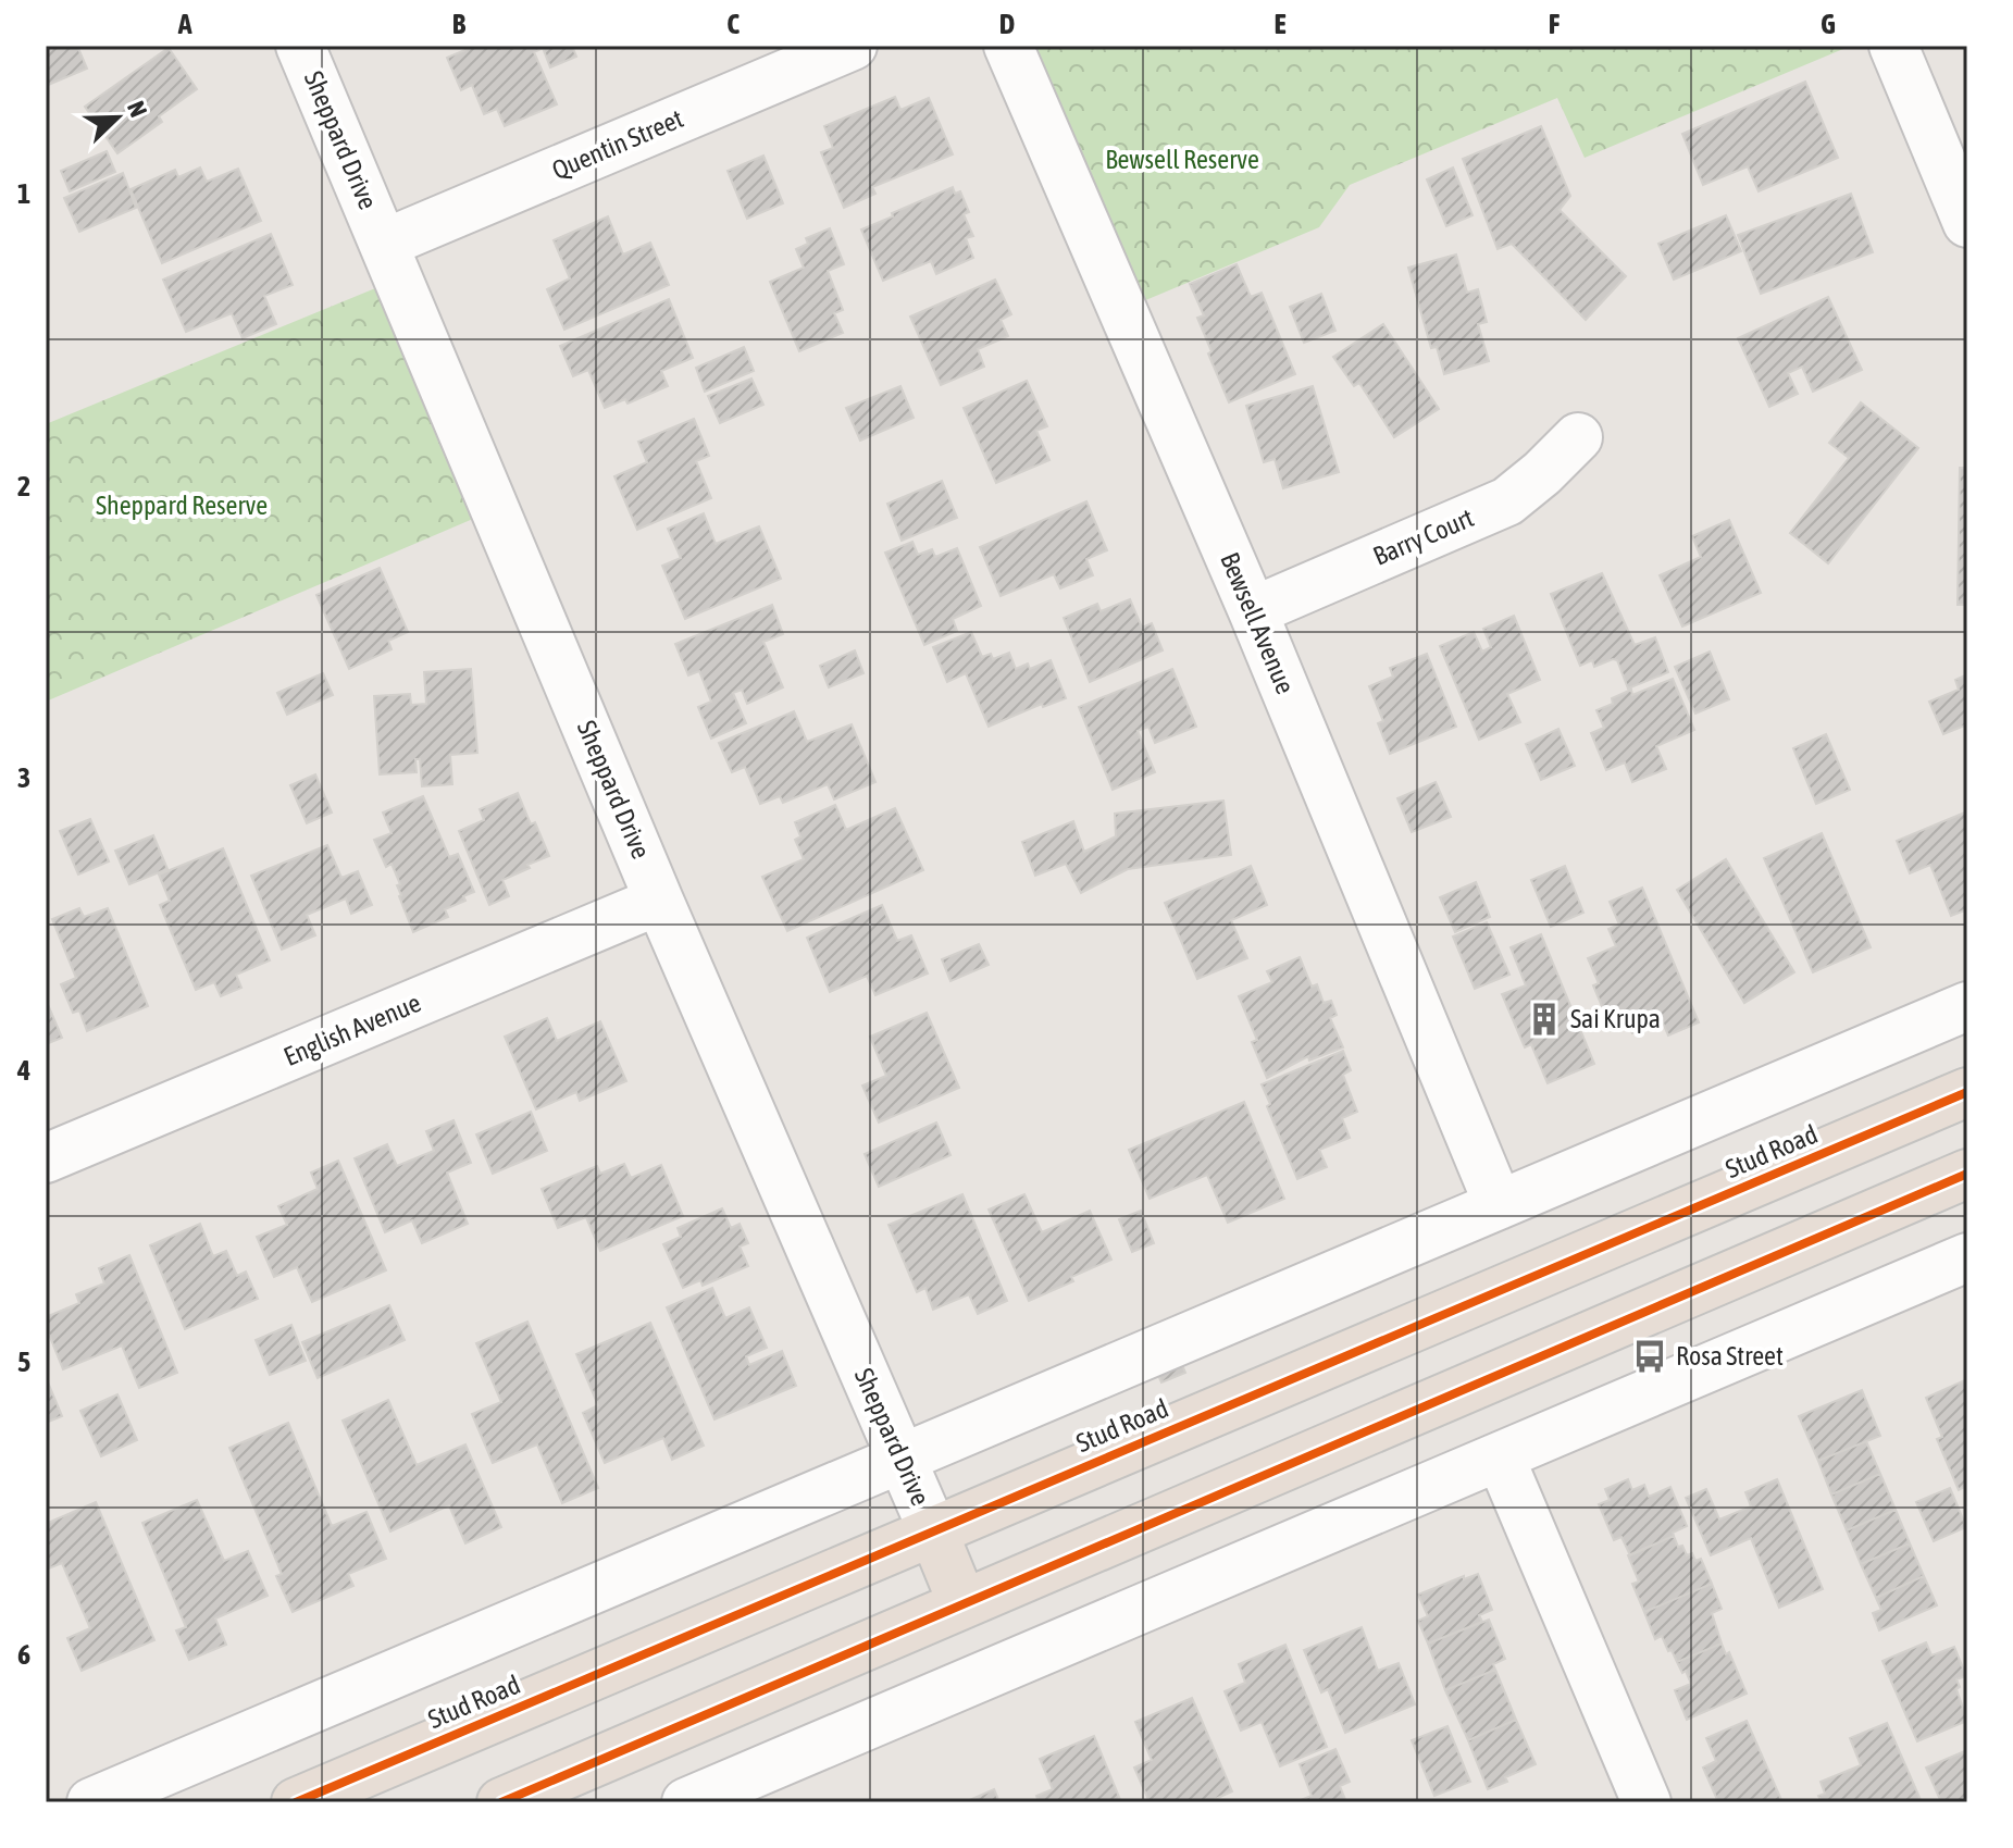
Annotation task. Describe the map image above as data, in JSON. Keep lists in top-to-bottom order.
{
  "streets": {
    "highway": ["Stud Road"],
    "street": [
      "Sheppard Drive",
      "Quentin Street",
      "Barry Court",
      "Bewsell Avenue",
      "English Avenue"
    ]
  },
  "crossings": [
    ["Sheppard Drive", "Quentin Street"],
    ["Sheppard Drive", "English Avenue"],
    ["Sheppard Drive", "Stud Road"],
    ["Barry Court", "Bewsell Avenue"]
  ],
  "parks": ["Bewsell Reserve", "Sheppard Reserve"],
  "places": {
    "building": ["Sai Krupa"],
    "bus stop": ["Rosa Street"]
  },
  "north": "top right",
  "grid": {
    "columns": [
      "A",
      "B",
      "C",
      "D",
      "E",
      "F",
      "G"
    ],
    "rows": [
      "1",
      "2",
      "3",
      "4",
      "5",
      "6"
    ]
  }
}
